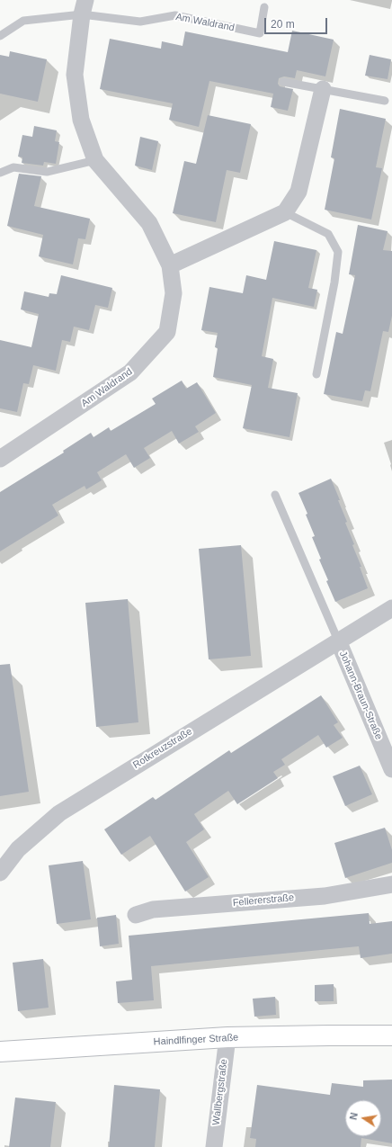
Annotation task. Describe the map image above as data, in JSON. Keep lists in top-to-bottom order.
{
  "streets": {
    "street": [
      "Am Waldrand",
      "Johann-Braun-Straße",
      "Rotkreuzstraße",
      "Fellererstraße",
      "Haindlfinger Straße",
      "Wallbergstraße"
    ]
  },
  "crossings": [
    ["Johann-Braun-Straße", "Rotkreuzstraße"],
    ["Haindlfinger Straße", "Wallbergstraße"]
  ],
  "scale_bar": "20 m",
  "north": "left"
}
